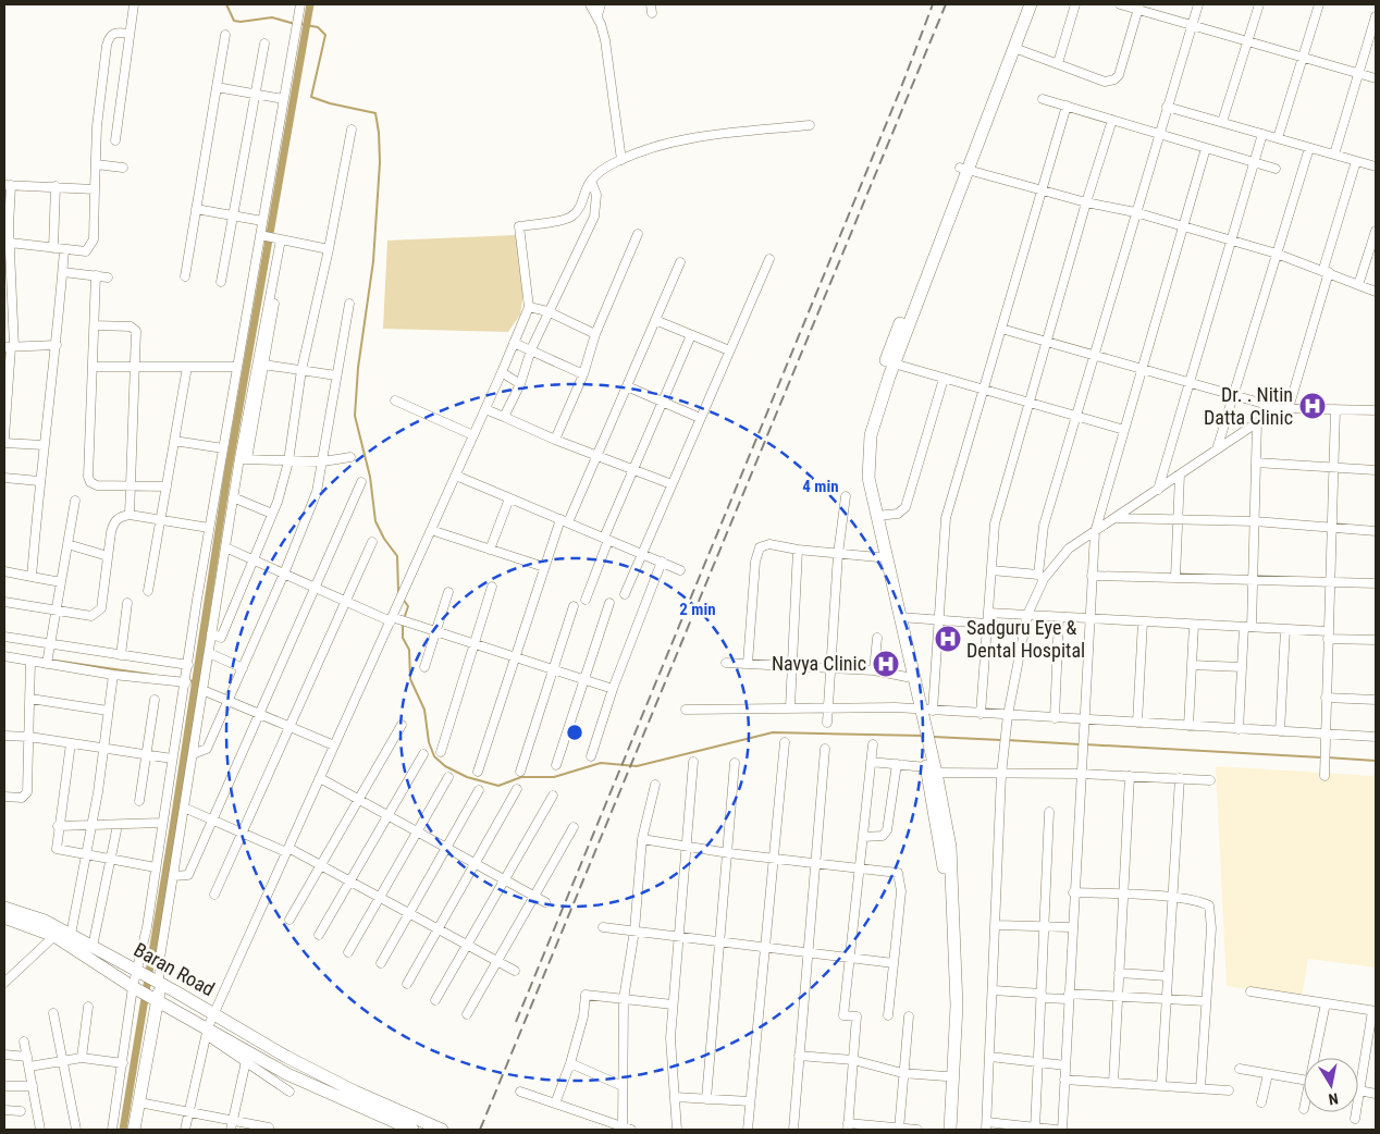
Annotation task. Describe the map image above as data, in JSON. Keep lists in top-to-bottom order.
{
  "streets": {
    "street": ["Baran Road"]
  },
  "places": {
    "hospital": ["Dr. . Nitin Datta Clinic", "Sadguru Eye & Dental Hospital", "Navya Clinic"]
  },
  "north": "bottom",
  "rings": ["4 min", "2 min"]
}
